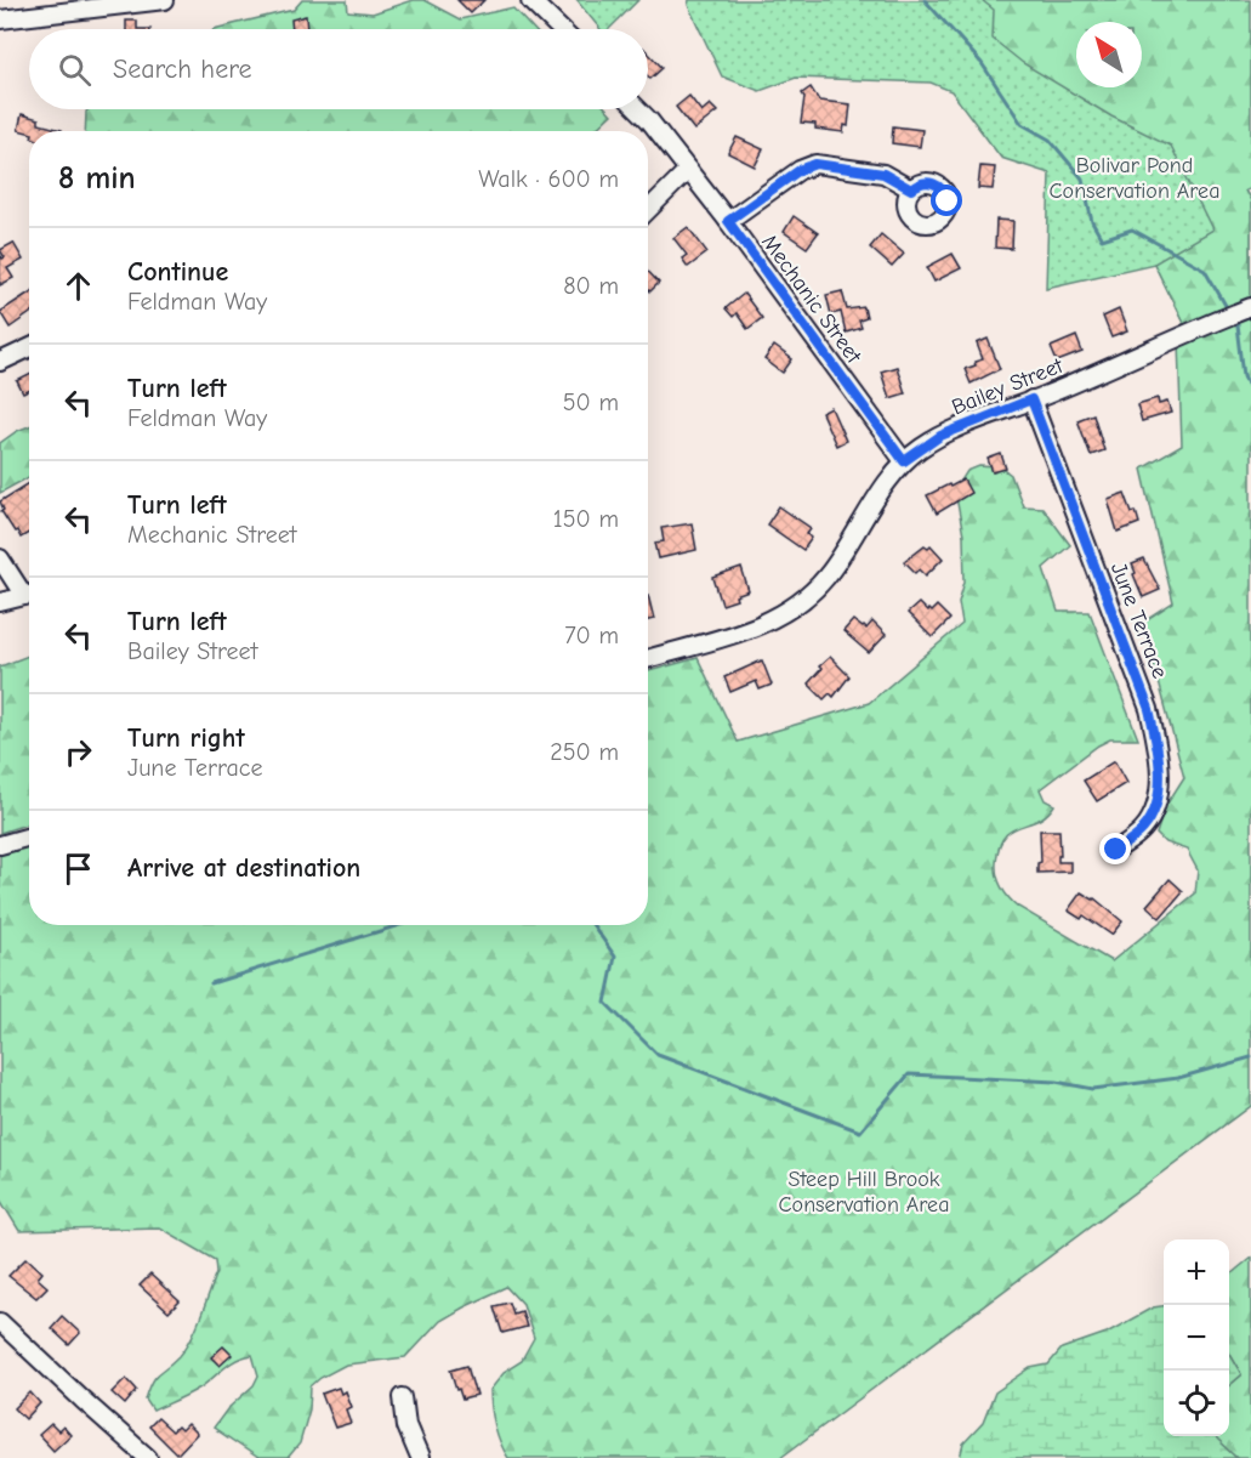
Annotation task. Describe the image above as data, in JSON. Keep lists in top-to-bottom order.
{
  "streets": {
    "street": ["Mechanic Street", "Bailey Street", "June Terrace"]
  },
  "crossings": [
    ["Mechanic Street", "Bailey Street"],
    ["Bailey Street", "June Terrace"]
  ],
  "parks": ["Bolivar Pond Conservation Area", "Steep Hill Brook Conservation Area"],
  "north": "top left",
  "page": {
    "search": "Search here",
    "heading": ["8 min", "Walk · 600 m"],
    "list": [
      ["Continue", "Feldman Way", "80 m"],
      ["Turn left", "Feldman Way", "50 m"],
      ["Turn left", "Mechanic Street", "150 m"],
      ["Turn left", "Bailey Street", "70 m"],
      ["Turn right", "June Terrace", "250 m"],
      "Arrive at destination"
    ],
    "map_buttons": ["+", "−"]
  }
}
